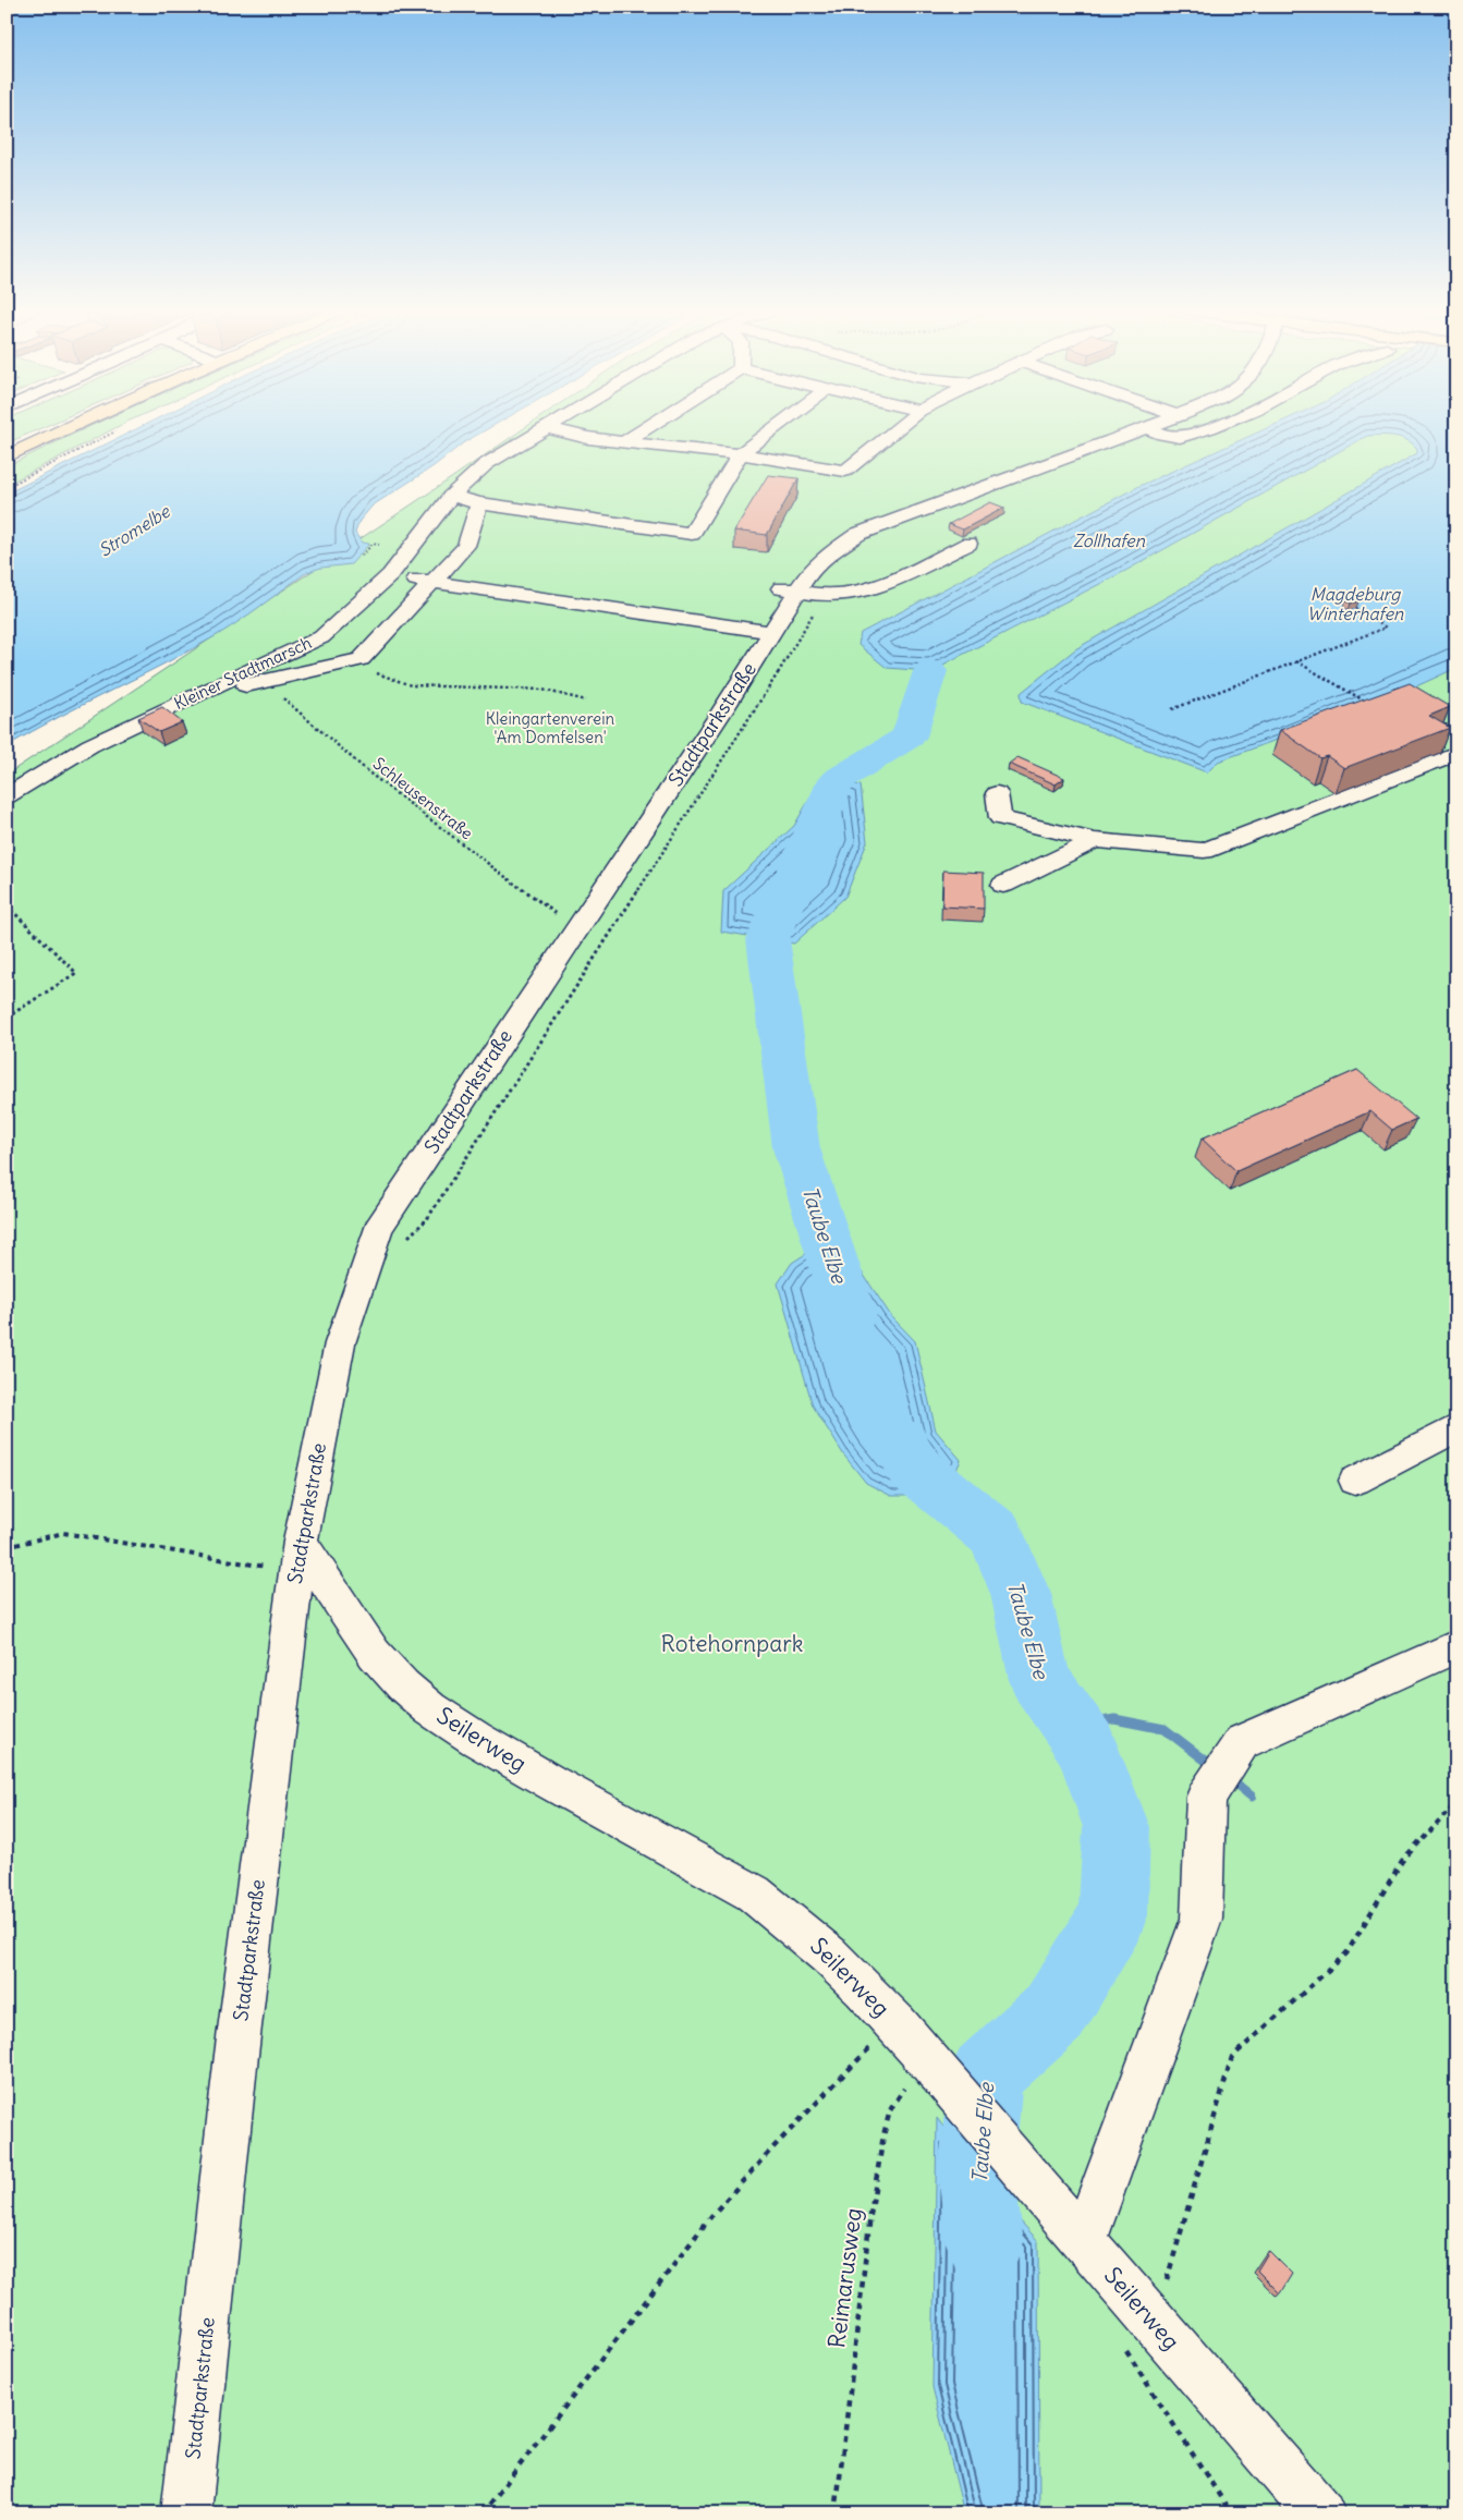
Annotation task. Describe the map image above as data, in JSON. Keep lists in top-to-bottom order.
{
  "streets": {
    "street": ["Kleiner Stadtmarsch", "Stadtparkstraße", "Seilerweg"],
    "path": ["Schleusenstraße", "Reimarusweg"]
  },
  "crossings": [
    ["Stadtparkstraße", "Schleusenstraße"],
    ["Stadtparkstraße", "Seilerweg"],
    ["Seilerweg", "Reimarusweg"]
  ],
  "water": [
    "Stromelbe",
    "Zollhafen",
    "Magdeburg Winterhafen",
    "Taube Elbe"
  ],
  "parks": ["Kleingartenverein 'Am Domfelsen'", "Rotehornpark"]
}
